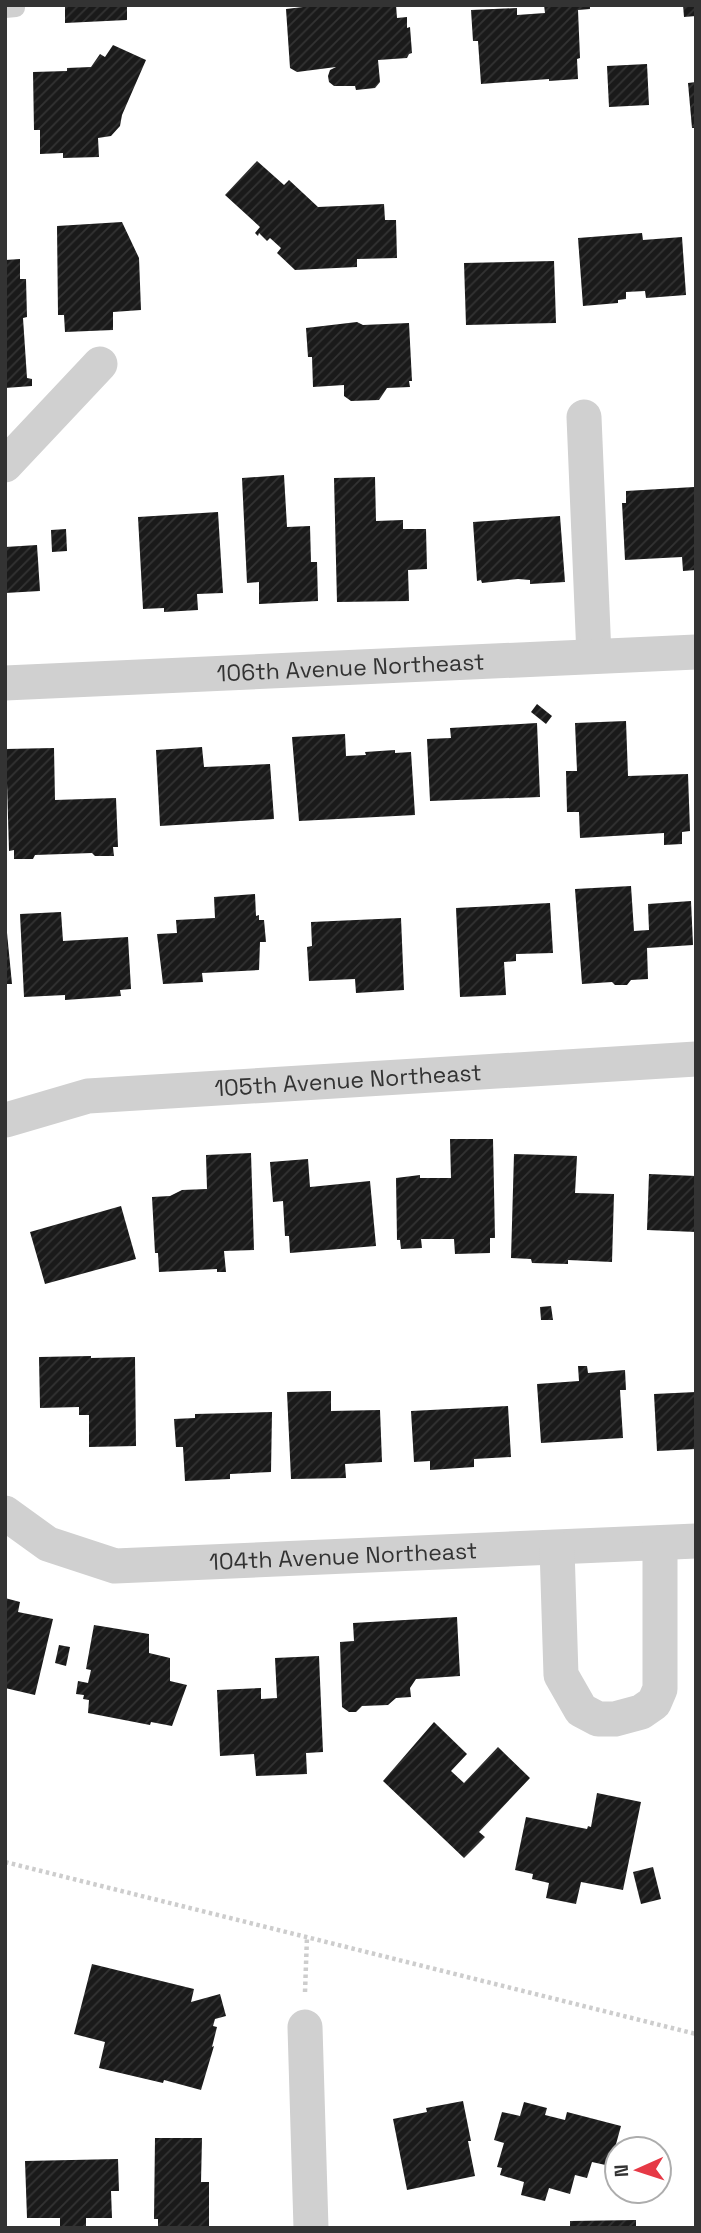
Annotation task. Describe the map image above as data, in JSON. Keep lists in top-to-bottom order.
{
  "streets": {
    "street": ["106th Avenue Northeast", "105th Avenue Northeast", "104th Avenue Northeast"]
  },
  "north": "left"
}
